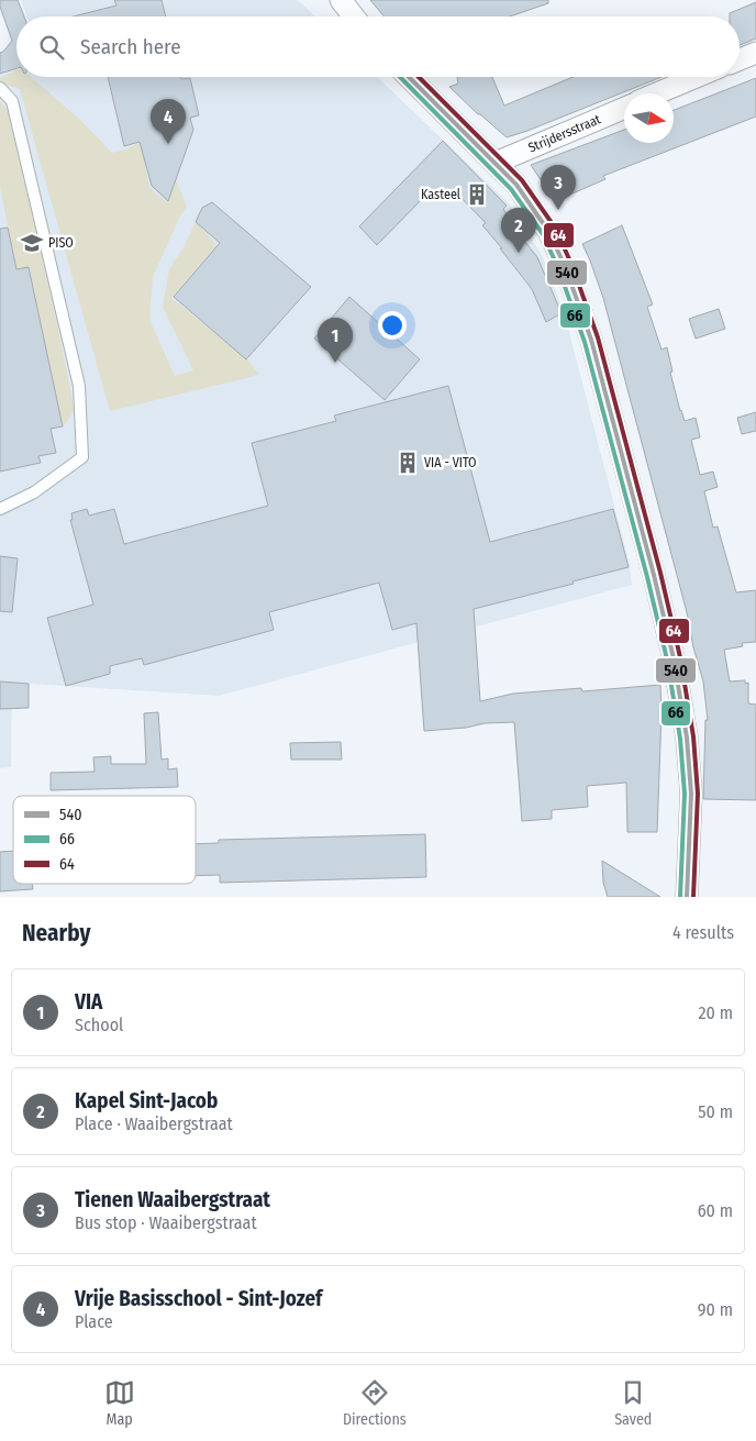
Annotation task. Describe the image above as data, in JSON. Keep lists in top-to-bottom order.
{
  "streets": {
    "street": ["Strijdersstraat"]
  },
  "places": {
    "building": ["Kasteel", "VIA - VITO"],
    "school or university": ["PISO"]
  },
  "lines": ["transit line 540", "transit line 66", "transit line 64"],
  "legend": ["540", "66", "64"],
  "north": "right",
  "page": {
    "search": "Search here",
    "pins": [
      "4",
      "3",
      "2",
      "1"
    ],
    "heading": ["Nearby", "4 results"],
    "list": [
      {
        "mark": "1",
        "name": "VIA",
        "note": "School",
        "value": "20 m"
      },
      {
        "mark": "2",
        "name": "Kapel Sint-Jacob",
        "note": "Place · Waaibergstraat",
        "value": "50 m"
      },
      {
        "mark": "3",
        "name": "Tienen Waaibergstraat",
        "note": "Bus stop · Waaibergstraat",
        "value": "60 m"
      },
      {
        "mark": "4",
        "name": "Vrije Basisschool - Sint-Jozef",
        "note": "Place",
        "value": "90 m"
      }
    ],
    "nav": ["Map", "Directions", "Saved"]
  }
}
